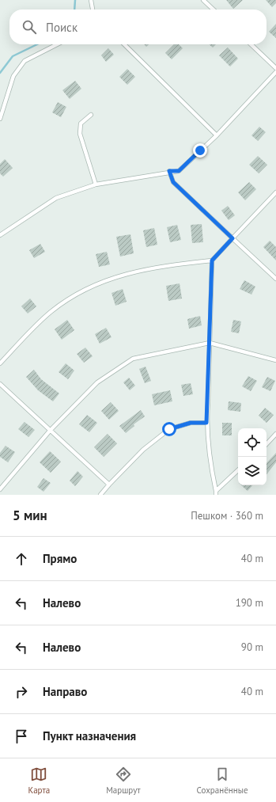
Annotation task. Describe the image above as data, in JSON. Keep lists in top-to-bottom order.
{
  "page": {
    "search": "Поиск",
    "heading": ["5 мин", "Пешком · 360 m"],
    "list": [
      ["Прямо", "40 m"],
      ["Налево", "190 m"],
      ["Налево", "90 m"],
      ["Направо", "40 m"],
      "Пункт назначения"
    ],
    "nav": ["Карта", "Маршрут", "Сохранённые"]
  }
}
